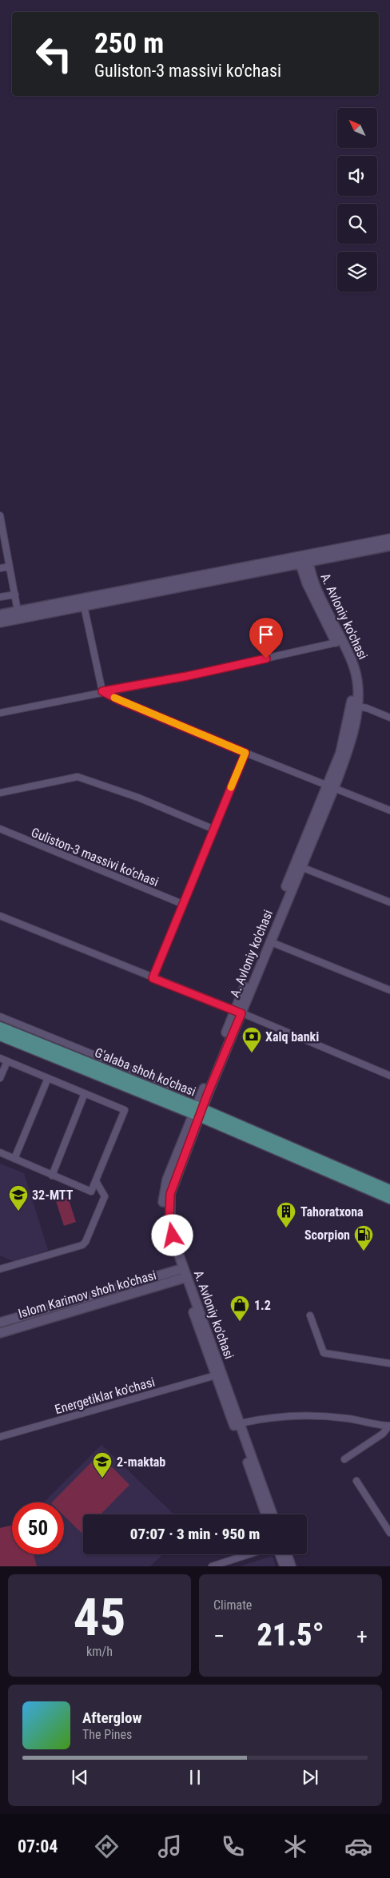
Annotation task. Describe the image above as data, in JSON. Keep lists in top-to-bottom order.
{
  "streets": {
    "main road": ["G'alaba shoh ko'chasi"],
    "street": [
      "A. Avloniy ko'chasi",
      "Guliston-3 massivi ko'chasi",
      "Islom Karimov shoh ko'chasi",
      "Energetiklar ko'chasi"
    ]
  },
  "crossings": [
    ["A. Avloniy ko'chasi", "G'alaba shoh ko'chasi"],
    ["A. Avloniy ko'chasi", "Islom Karimov shoh ko'chasi"],
    ["A. Avloniy ko'chasi", "Energetiklar ko'chasi"]
  ],
  "places": {
    "bank": ["Xalq banki"],
    "school or university": ["32-MTT", "2-maktab"],
    "building": ["Tahoratxona"],
    "fuel station": ["Scorpion"],
    "shop": ["1.2"]
  },
  "north": "top left",
  "page": {
    "turn": ["250 m", "Guliston-3 massivi ko'chasi"],
    "limit": "50",
    "trip": "07:07 · 3 min · 950 m",
    "tile": [
      ["45", "km/h"],
      "Climate"
    ],
    "heat": ["−", "21.5°", "+"],
    "song": ["Afterglow", "The Pines"],
    "tabs": "07:04"
  }
}
